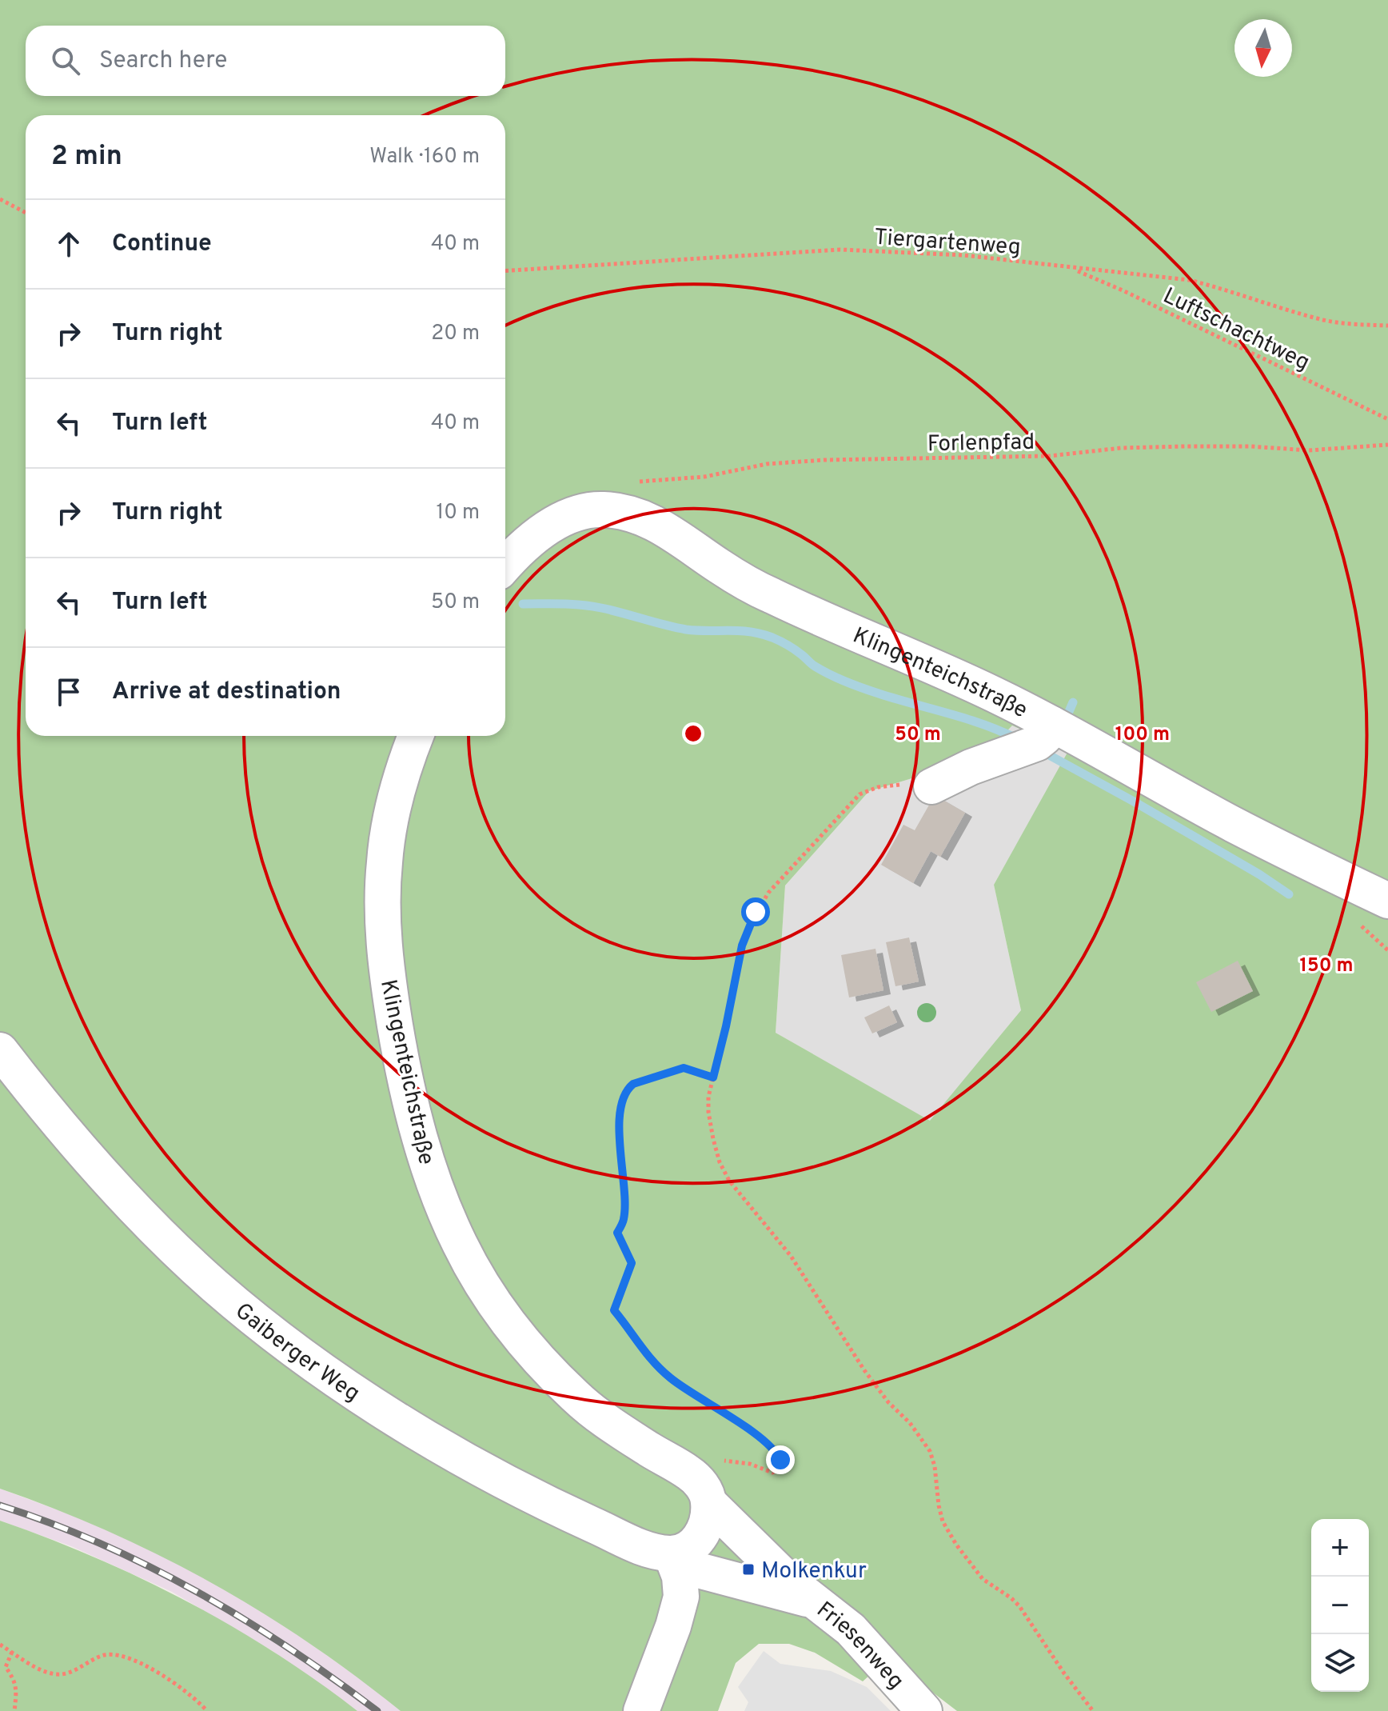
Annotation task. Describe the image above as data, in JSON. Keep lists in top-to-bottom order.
{
  "streets": {
    "street": ["Klingenteichstraße", "Gaiberger Weg", "Friesenweg"],
    "path": ["Tiergartenweg", "Luftschachtweg", "Forlenpfad"]
  },
  "crossings": [
    ["Tiergartenweg", "Luftschachtweg"],
    ["Klingenteichstraße", "Friesenweg"],
    ["Gaiberger Weg", "Friesenweg"]
  ],
  "places": {
    "transit": ["Molkenkur"]
  },
  "north": "bottom",
  "page": {
    "search": "Search here",
    "heading": ["2 min", "Walk · 160 m"],
    "list": [
      ["Continue", "40 m"],
      ["Turn right", "20 m"],
      ["Turn left", "40 m"],
      ["Turn right", "10 m"],
      ["Turn left", "50 m"],
      "Arrive at destination"
    ],
    "map_buttons": ["+", "−"]
  },
  "rings": ["50 m", "100 m", "150 m"]
}
